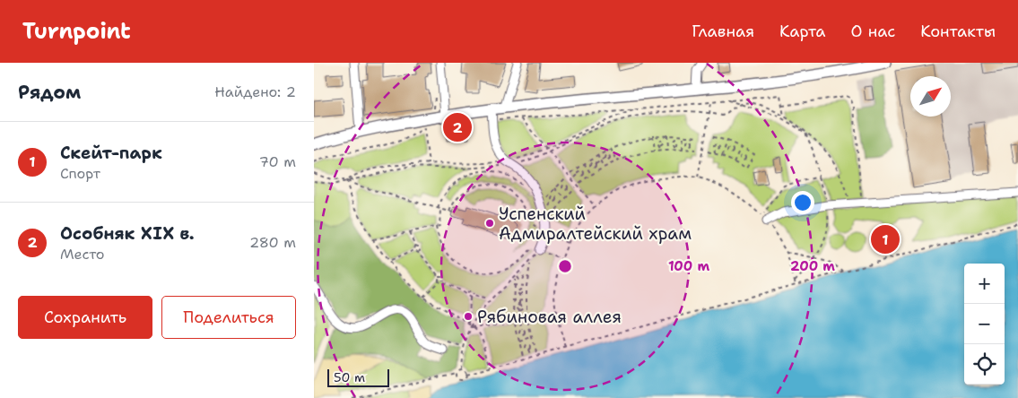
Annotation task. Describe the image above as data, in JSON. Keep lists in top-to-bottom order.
{
  "places": ["Успенский Адмиралтейский храм", "Рябиновая аллея"],
  "scale_bar": "50 m",
  "north": "top right",
  "page": {
    "header": "Turnpoint",
    "nav": [
      "Главная",
      "Карта",
      "О нас",
      "Контакты"
    ],
    "heading": ["Рядом", "Найдено: 2"],
    "pins": ["2", "1"],
    "list": [
      {
        "mark": "1",
        "name": "Скейт-парк",
        "note": "Спорт",
        "value": "70 m"
      },
      {
        "mark": "2",
        "name": "Особняк XIX в.",
        "note": "Место",
        "value": "280 m"
      }
    ],
    "map_buttons": ["+", "−"],
    "buttons": ["Сохранить", "Поделиться"],
    "scale": "50 m"
  },
  "rings": ["100 m", "200 m"]
}
